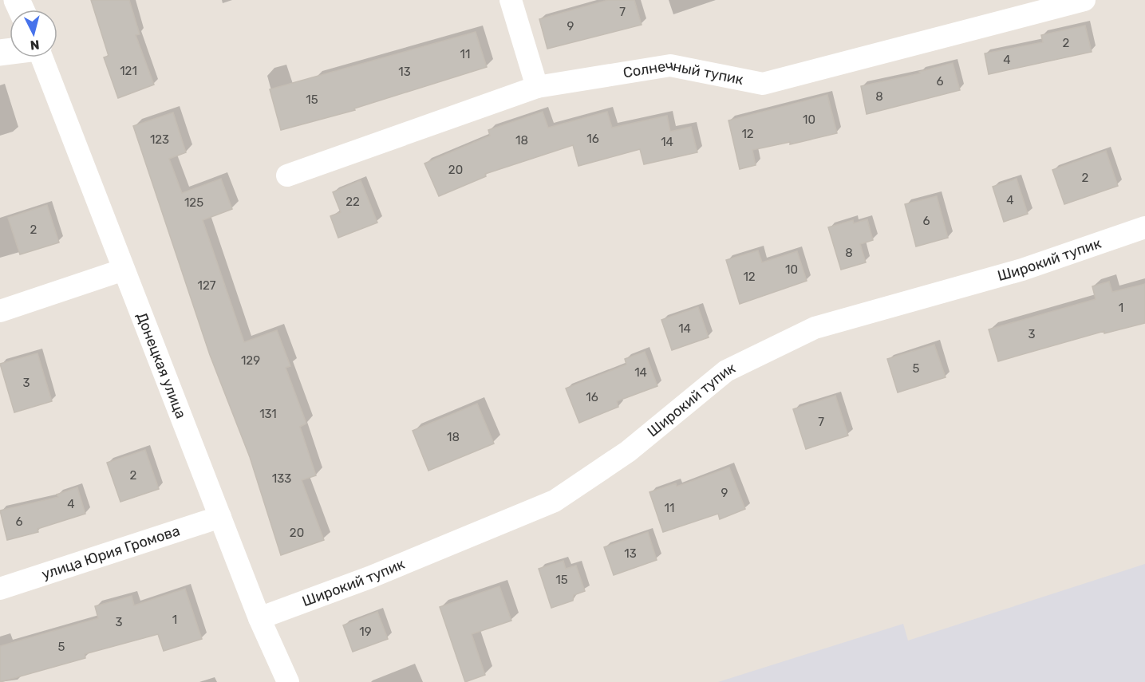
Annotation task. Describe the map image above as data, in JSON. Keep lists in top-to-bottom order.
{
  "streets": {
    "street": [
      "Солнечный тупик",
      "Широкий тупик",
      "Донецкая улица",
      "улица Юрия Громова"
    ]
  },
  "crossings": [
    ["Широкий тупик", "Донецкая улица"],
    ["Донецкая улица", "улица Юрия Громова"]
  ],
  "house_numbers": [
    "7",
    "9",
    "2",
    "11",
    "4",
    "121",
    "13",
    "6",
    "8",
    "15",
    "10",
    "12",
    "16",
    "123",
    "18",
    "14",
    "20",
    "2",
    "4",
    "22",
    "125",
    "6",
    "2",
    "8",
    "10",
    "12",
    "127",
    "1",
    "14",
    "3",
    "129",
    "5",
    "14",
    "3",
    "16",
    "131",
    "7",
    "18",
    "2",
    "133",
    "9",
    "4",
    "11",
    "6",
    "20",
    "13",
    "15",
    "1",
    "3",
    "19",
    "5"
  ],
  "north": "bottom"
}
